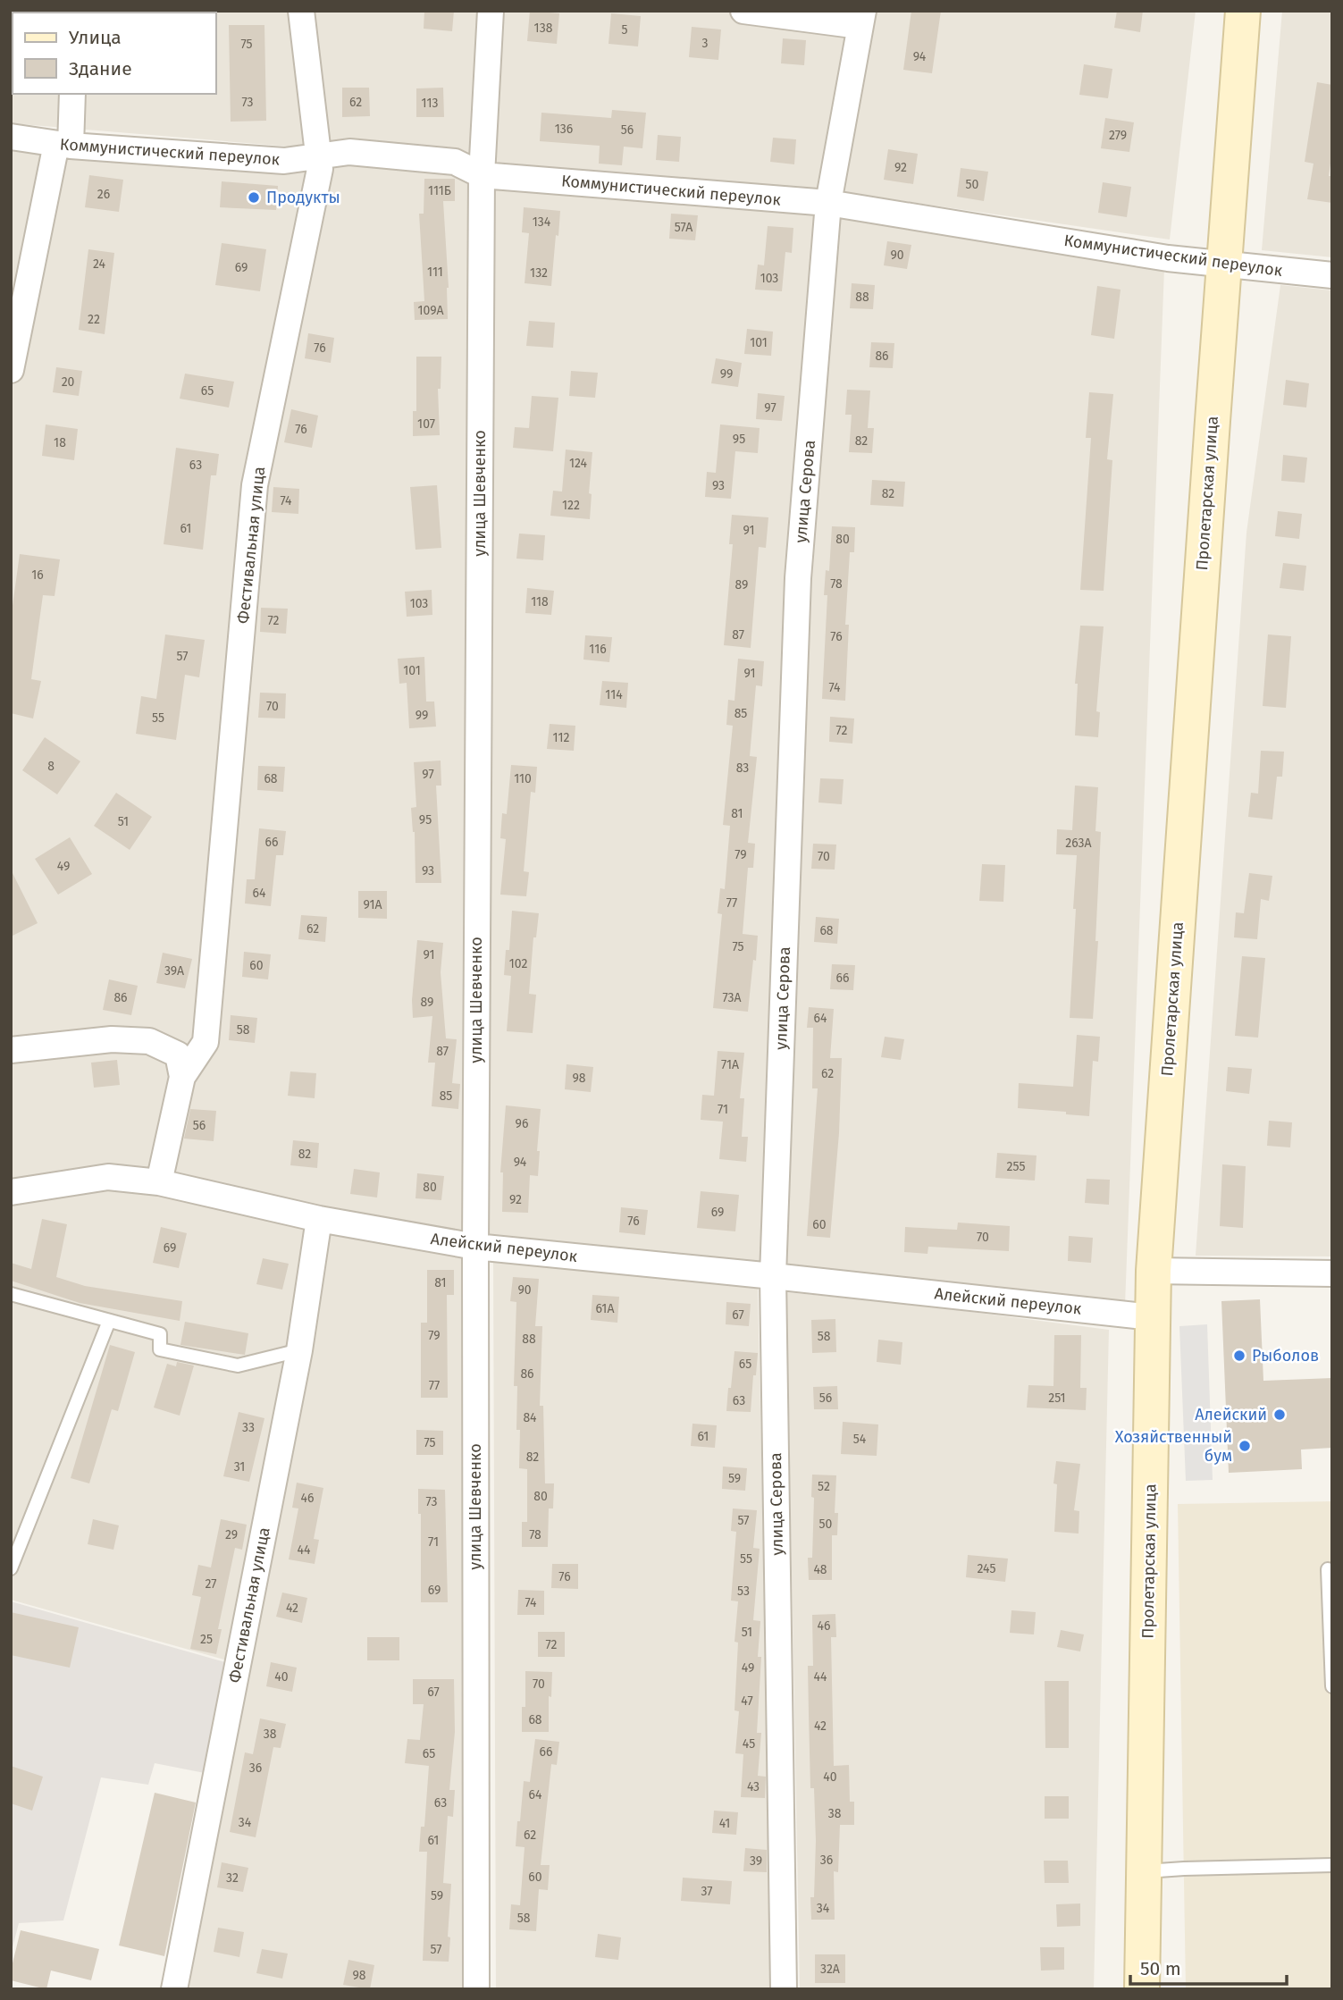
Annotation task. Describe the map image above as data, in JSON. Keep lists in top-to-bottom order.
{
  "streets": {
    "main road": ["Пролетарская улица"],
    "street": [
      "Коммунистический переулок",
      "улица Серова",
      "улица Шевченко",
      "Фестивальная улица",
      "Алейский переулок"
    ]
  },
  "crossings": [
    ["Коммунистический переулок", "улица Серова"],
    ["Коммунистический переулок", "улица Шевченко"],
    ["Коммунистический переулок", "Пролетарская улица"],
    ["Коммунистический переулок", "Фестивальная улица"],
    ["улица Серова", "Алейский переулок"],
    ["улица Шевченко", "Алейский переулок"],
    ["Пролетарская улица", "Алейский переулок"],
    ["Фестивальная улица", "Алейский переулок"]
  ],
  "places": [
    "Продукты",
    "Рыболов",
    "Алейский",
    "Хозяйственный бум"
  ],
  "house_numbers": [
    "138",
    "5",
    "3",
    "75",
    "94",
    "73",
    "62",
    "113",
    "136",
    "56",
    "279",
    "92",
    "50",
    "111Б",
    "26",
    "134",
    "57А",
    "90",
    "24",
    "69",
    "111",
    "132",
    "103",
    "88",
    "109А",
    "22",
    "101",
    "76",
    "86",
    "99",
    "20",
    "65",
    "97",
    "107",
    "76",
    "95",
    "82",
    "18",
    "124",
    "63",
    "93",
    "82",
    "74",
    "122",
    "61",
    "91",
    "80",
    "16",
    "78",
    "89",
    "118",
    "103",
    "72",
    "87",
    "76",
    "116",
    "57",
    "101",
    "91",
    "74",
    "114",
    "70",
    "85",
    "99",
    "55",
    "72",
    "112",
    "8",
    "83",
    "97",
    "68",
    "110",
    "81",
    "95",
    "51",
    "66",
    "263А",
    "79",
    "70",
    "49",
    "93",
    "64",
    "77",
    "91А",
    "62",
    "68",
    "75",
    "91",
    "102",
    "60",
    "39А",
    "66",
    "86",
    "73А",
    "89",
    "64",
    "58",
    "87",
    "71А",
    "62",
    "98",
    "85",
    "71",
    "96",
    "56",
    "82",
    "94",
    "255",
    "80",
    "92",
    "69",
    "76",
    "60",
    "70",
    "69",
    "81",
    "90",
    "61А",
    "67",
    "79",
    "58",
    "88",
    "65",
    "86",
    "77",
    "56",
    "251",
    "63",
    "84",
    "33",
    "61",
    "54",
    "75",
    "82",
    "31",
    "59",
    "52",
    "80",
    "46",
    "73",
    "57",
    "50",
    "29",
    "78",
    "71",
    "44",
    "55",
    "245",
    "48",
    "76",
    "27",
    "69",
    "53",
    "74",
    "42",
    "46",
    "51",
    "25",
    "72",
    "49",
    "40",
    "44",
    "70",
    "67",
    "47",
    "68",
    "42",
    "38",
    "45",
    "66",
    "65",
    "36",
    "40",
    "43",
    "64",
    "63",
    "38",
    "34",
    "41",
    "62",
    "61",
    "36",
    "39",
    "60",
    "32",
    "37",
    "59",
    "34",
    "58",
    "57",
    "32А",
    "98"
  ],
  "legend": ["Улица", "Здание"],
  "scale_bar": "50 m"
}
